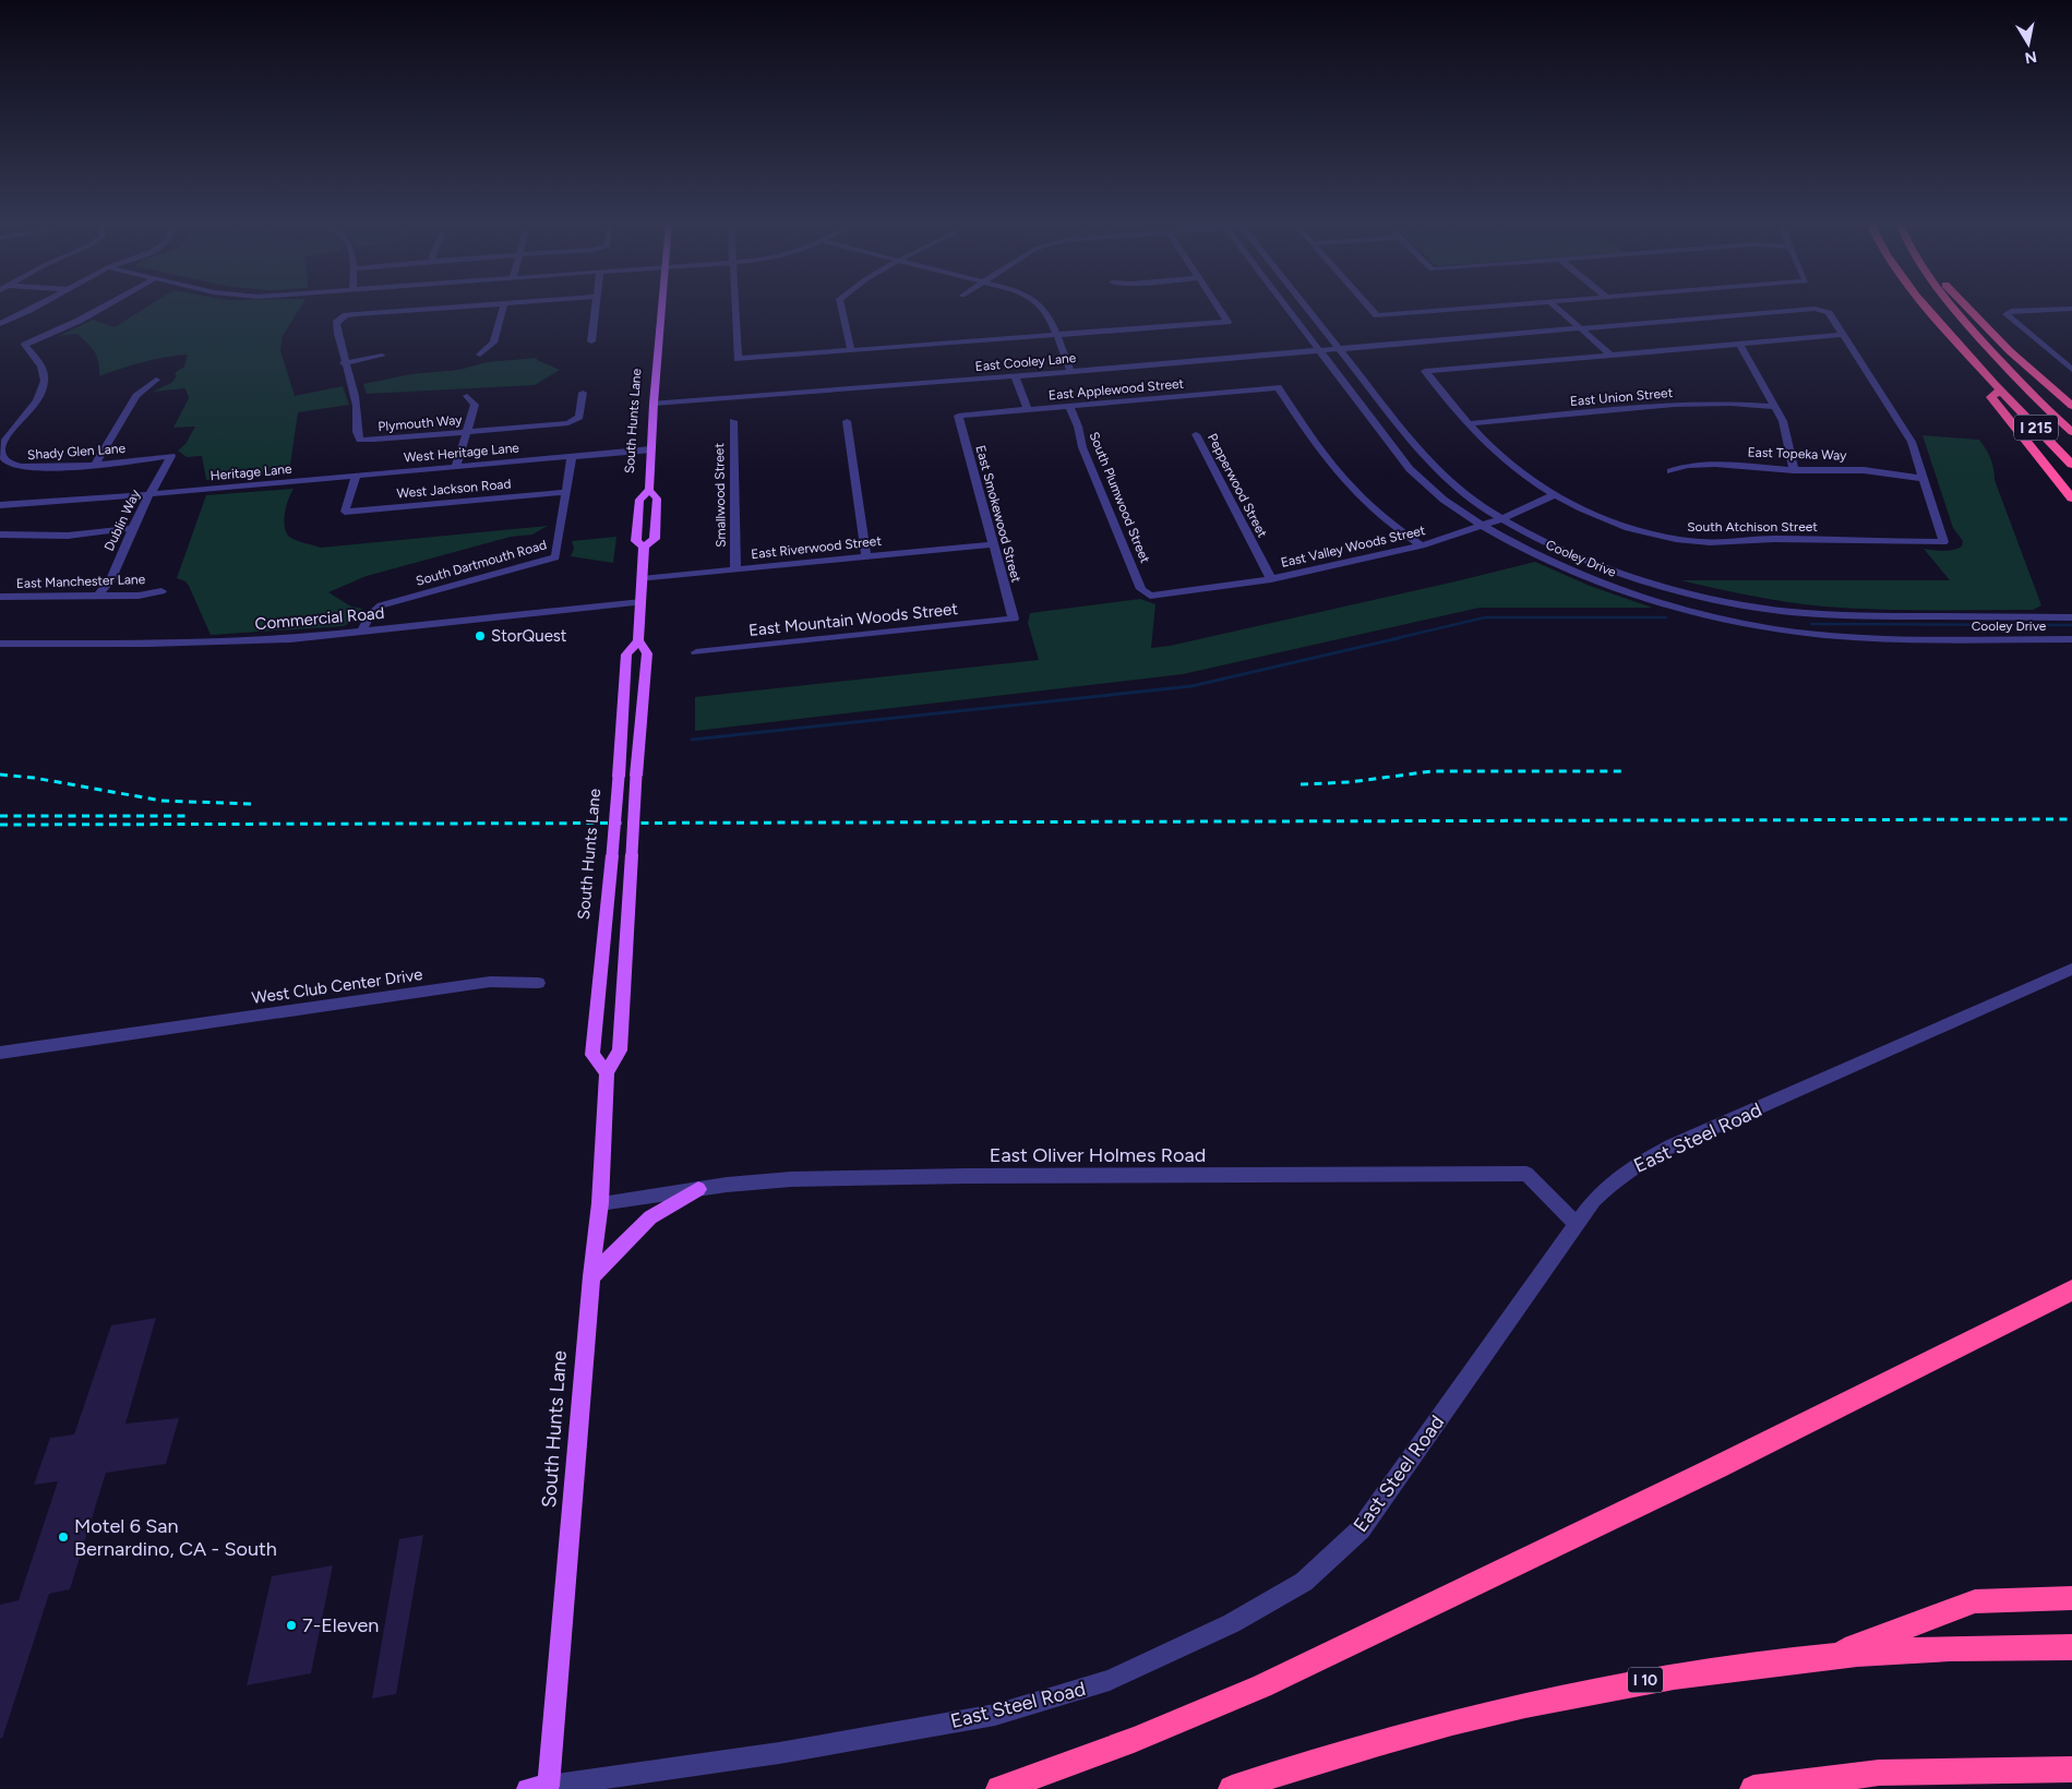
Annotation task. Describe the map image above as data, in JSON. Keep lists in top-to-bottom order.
{
  "streets": {
    "highway": ["I 215", "I 10"],
    "main road": ["South Hunts Lane"],
    "street": [
      "East Cooley Lane",
      "East Applewood Street",
      "East Union Street",
      "Plymouth Way",
      "Shady Glen Lane",
      "West Heritage Lane",
      "East Topeka Way",
      "Heritage Lane",
      "Pepperwood Street",
      "West Jackson Road",
      "Smallwood Street",
      "South Plumwood Street",
      "East Smokewood Street",
      "Dublin Way",
      "South Atchison Street",
      "East Valley Woods Street",
      "East Riverwood Street",
      "Cooley Drive",
      "South Dartmouth Road",
      "East Manchester Lane",
      "Commercial Road",
      "East Mountain Woods Street",
      "West Club Center Drive",
      "East Steel Road",
      "East Oliver Holmes Road"
    ]
  },
  "crossings": [
    ["East Cooley Lane", "South Hunts Lane"],
    ["East Cooley Lane", "Cooley Drive"],
    ["East Applewood Street", "South Plumwood Street"],
    ["East Applewood Street", "East Smokewood Street"],
    ["East Applewood Street", "East Valley Woods Street"],
    ["East Union Street", "South Atchison Street"],
    ["South Hunts Lane", "East Riverwood Street"],
    ["South Hunts Lane", "Commercial Road"],
    ["South Hunts Lane", "East Steel Road"],
    ["South Hunts Lane", "East Oliver Holmes Road"],
    ["Shady Glen Lane", "Dublin Way"],
    ["West Heritage Lane", "Heritage Lane"],
    ["West Heritage Lane", "West Jackson Road"],
    ["West Heritage Lane", "South Dartmouth Road"],
    ["East Topeka Way", "South Atchison Street"],
    ["Heritage Lane", "West Jackson Road"],
    ["Heritage Lane", "Dublin Way"],
    ["Pepperwood Street", "East Valley Woods Street"],
    ["West Jackson Road", "South Dartmouth Road"],
    ["Smallwood Street", "East Riverwood Street"],
    ["South Plumwood Street", "East Valley Woods Street"],
    ["East Smokewood Street", "East Riverwood Street"],
    ["East Smokewood Street", "East Mountain Woods Street"],
    ["Dublin Way", "East Manchester Lane"],
    ["South Atchison Street", "East Valley Woods Street"],
    ["East Valley Woods Street", "Cooley Drive"],
    ["South Dartmouth Road", "Commercial Road"],
    ["East Steel Road", "East Oliver Holmes Road"]
  ],
  "places": ["StorQuest", "Motel 6 San Bernardino, CA - South", "7-Eleven"],
  "north": "bottom"
}
